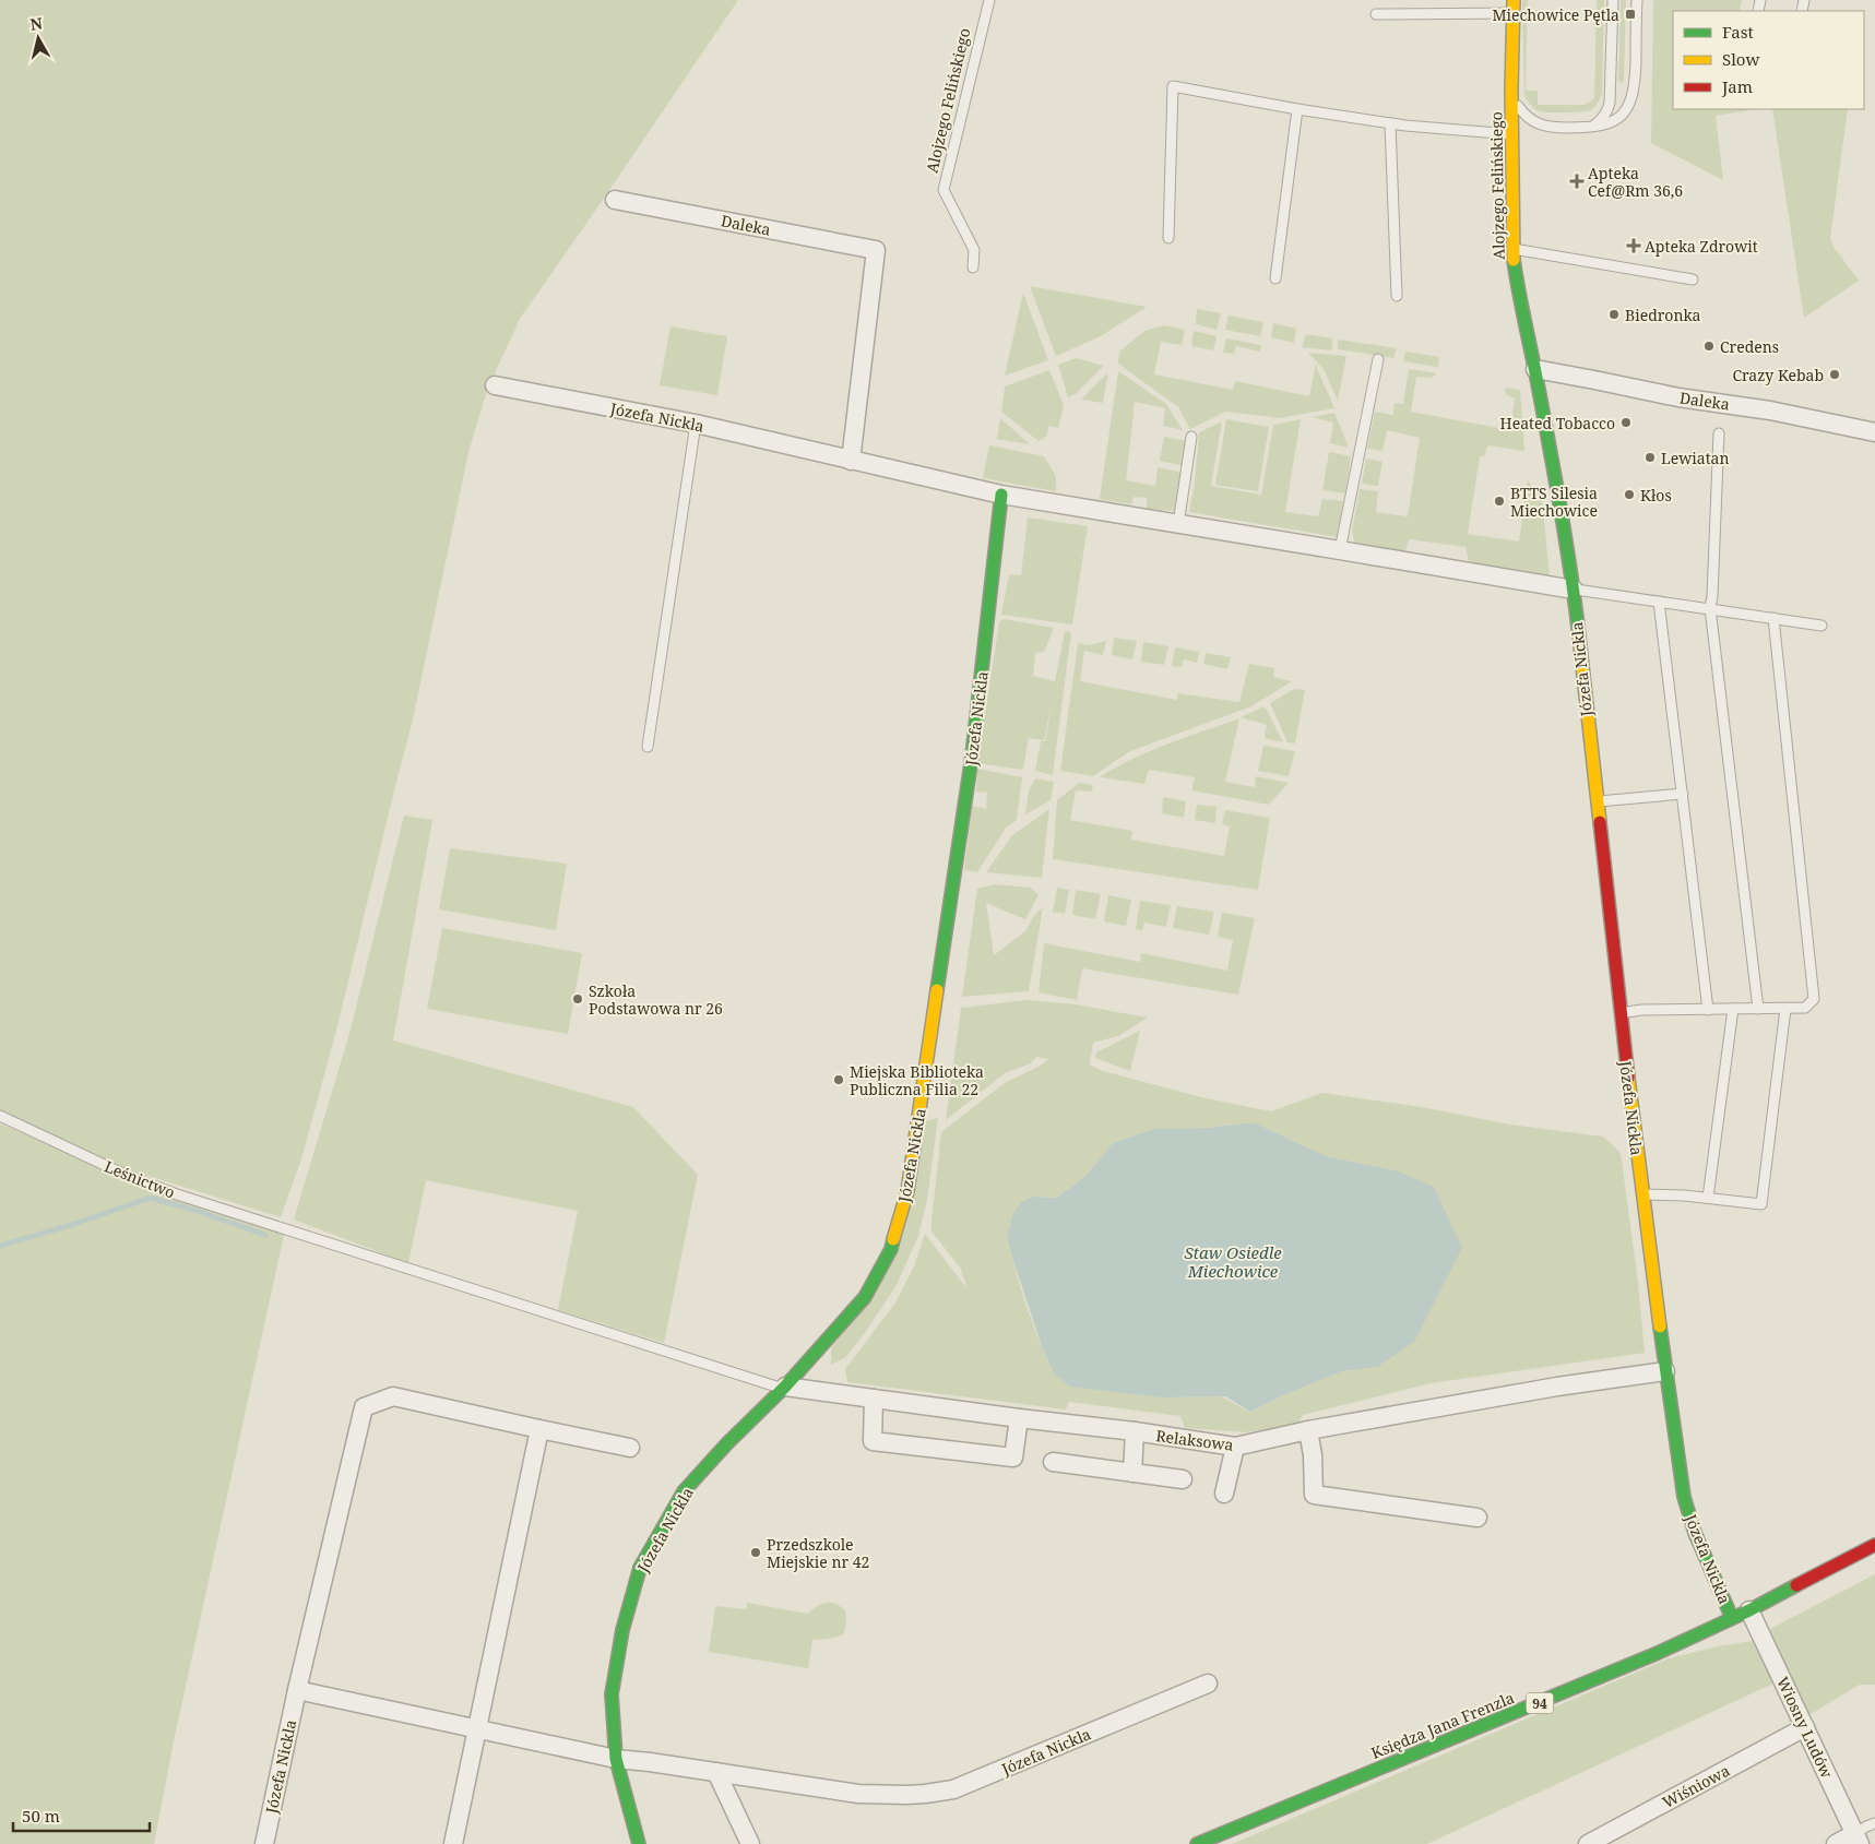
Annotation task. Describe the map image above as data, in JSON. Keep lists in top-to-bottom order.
{
  "streets": {
    "street": [
      "Alojzego Felińskiego",
      "Daleka",
      "Józefa Nickla",
      "Relaksowa",
      "94",
      "Księdza Jana Frenzla",
      "Wiosny Ludów",
      "Wiśniowa"
    ],
    "lane": ["Leśnictwo"]
  },
  "crossings": [
    ["Alojzego Felińskiego", "Daleka"],
    ["Alojzego Felińskiego", "Józefa Nickla"],
    ["Daleka", "Józefa Nickla"],
    ["Józefa Nickla", "Leśnictwo"],
    ["Józefa Nickla", "Relaksowa"],
    ["Józefa Nickla", "Księdza Jana Frenzla"],
    ["Leśnictwo", "Relaksowa"],
    ["Księdza Jana Frenzla", "Wiosny Ludów"],
    ["Wiosny Ludów", "Wiśniowa"]
  ],
  "water": ["Staw Osiedle Miechowice"],
  "places": {
    "transit": ["Miechowice Pętla"],
    "health": ["Apteka Cef@Rm 36,6", "Apteka Zdrowit"],
    "other": [
      "Biedronka",
      "Credens",
      "Crazy Kebab",
      "Heated Tobacco",
      "Lewiatan",
      "Kłos",
      "BTTS Silesia Miechowice",
      "Szkoła Podstawowa nr 26",
      "Miejska Biblioteka Publiczna Filia 22",
      "Przedszkole Miejskie nr 42"
    ]
  },
  "legend": ["Fast", "Slow", "Jam"],
  "scale_bar": "50 m",
  "north": "top"
}
